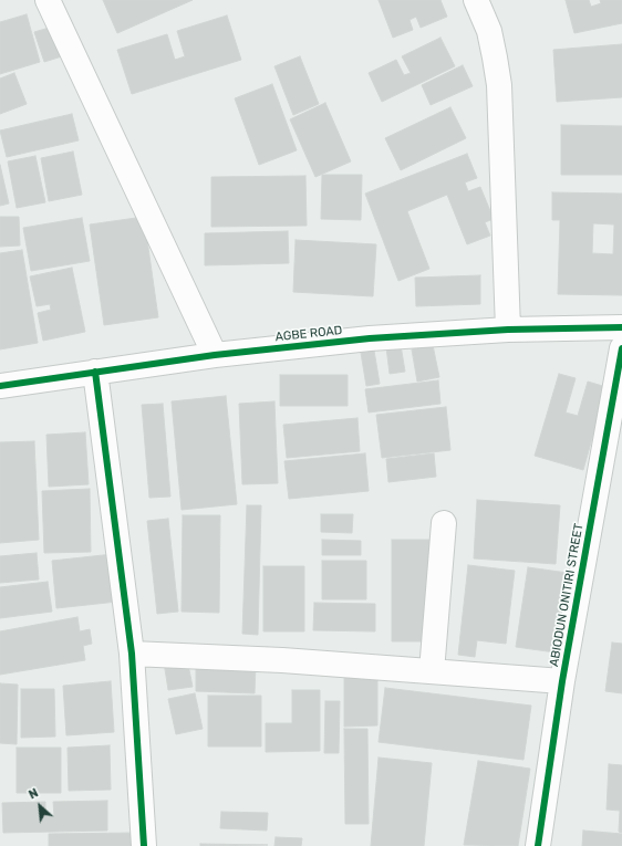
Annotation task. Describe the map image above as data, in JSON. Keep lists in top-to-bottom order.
{
  "streets": {
    "street": ["AGBE ROAD", "ABIODUN ONITIRI STREET"]
  },
  "north": "top left"
}
